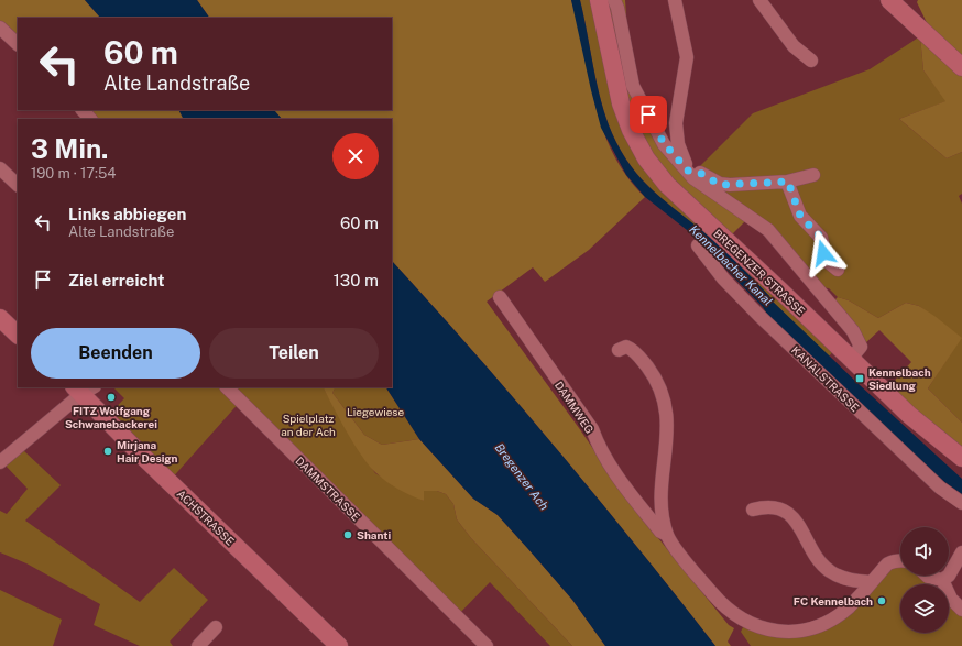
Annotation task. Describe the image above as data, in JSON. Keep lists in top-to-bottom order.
{
  "streets": {
    "main road": ["BREGENZER STRASSE", "ACHSTRASSE"],
    "street": ["KANALSTRASSE", "DAMMWEG", "DAMMSTRASSE"]
  },
  "water": ["Kennelbacher Kanal", "Bregenzer Ach"],
  "parks": ["Liegewiese", "Spielplatz an der Ach"],
  "places": {
    "transit": ["Kennelbach Siedlung"],
    "other": [
      "FITZ Wolfgang Schwanebackerei",
      "Mirjana Hair Design",
      "Shanti",
      "FC Kennelbach"
    ]
  },
  "page": {
    "turn": ["60 m", "Alte Landstraße"],
    "heading": ["3 Min.", "190 m · 17:54"],
    "list": [
      {
        "name": "Links abbiegen",
        "note": "Alte Landstraße",
        "value": "60 m"
      },
      {
        "name": "Ziel erreicht",
        "value": "130 m"
      }
    ],
    "buttons": ["Beenden", "Teilen"]
  }
}
